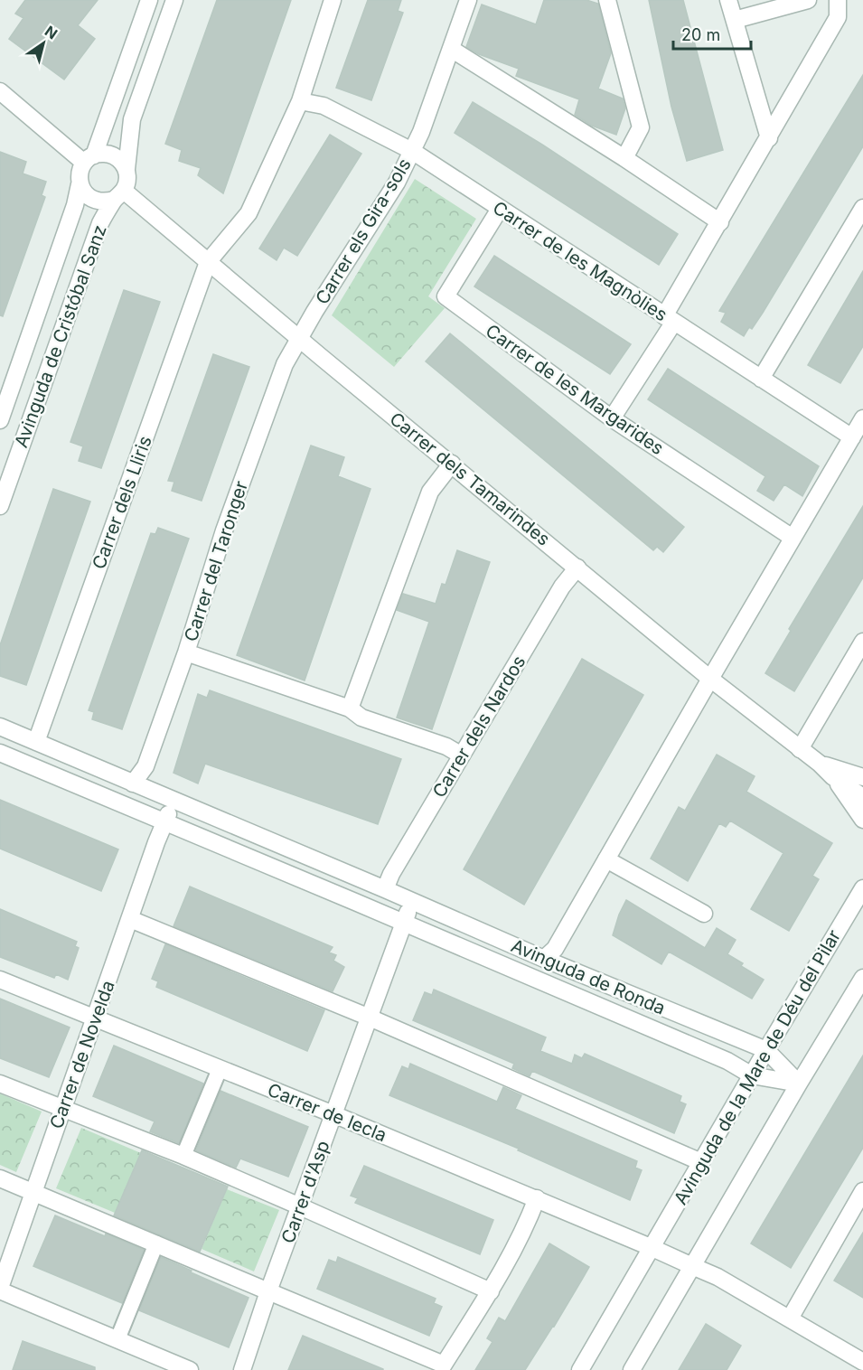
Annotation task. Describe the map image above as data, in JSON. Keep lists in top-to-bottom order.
{
  "streets": {
    "street": [
      "Carrer els Gira-sols",
      "Carrer de les Magnòlies",
      "Avinguda de Cristóbal Sanz",
      "Carrer de les Margarides",
      "Carrer dels Tamarindes",
      "Carrer dels Lliris",
      "Carrer del Taronger",
      "Carrer dels Nardos",
      "Avinguda de Ronda",
      "Carrer de Novelda",
      "Avinguda de la Mare de Déu del Pilar",
      "Carrer de Iecla",
      "Carrer d'Asp"
    ]
  },
  "crossings": [
    ["Carrer els Gira-sols", "Carrer de les Magnòlies"],
    ["Carrer els Gira-sols", "Carrer dels Tamarindes"],
    ["Carrer els Gira-sols", "Carrer del Taronger"],
    ["Carrer de les Magnòlies", "Carrer de les Margarides"],
    ["Avinguda de Cristóbal Sanz", "Carrer dels Tamarindes"],
    ["Carrer dels Tamarindes", "Carrer dels Lliris"],
    ["Carrer dels Tamarindes", "Carrer del Taronger"],
    ["Carrer dels Tamarindes", "Carrer dels Nardos"],
    ["Carrer dels Lliris", "Avinguda de Ronda"],
    ["Carrer del Taronger", "Avinguda de Ronda"],
    ["Carrer dels Nardos", "Avinguda de Ronda"],
    ["Avinguda de Ronda", "Carrer de Novelda"],
    ["Avinguda de Ronda", "Avinguda de la Mare de Déu del Pilar"],
    ["Avinguda de Ronda", "Carrer d'Asp"],
    ["Carrer de Novelda", "Carrer de Iecla"],
    ["Avinguda de la Mare de Déu del Pilar", "Carrer de Iecla"],
    ["Carrer de Iecla", "Carrer d'Asp"]
  ],
  "scale_bar": "20 m",
  "north": "top right"
}
